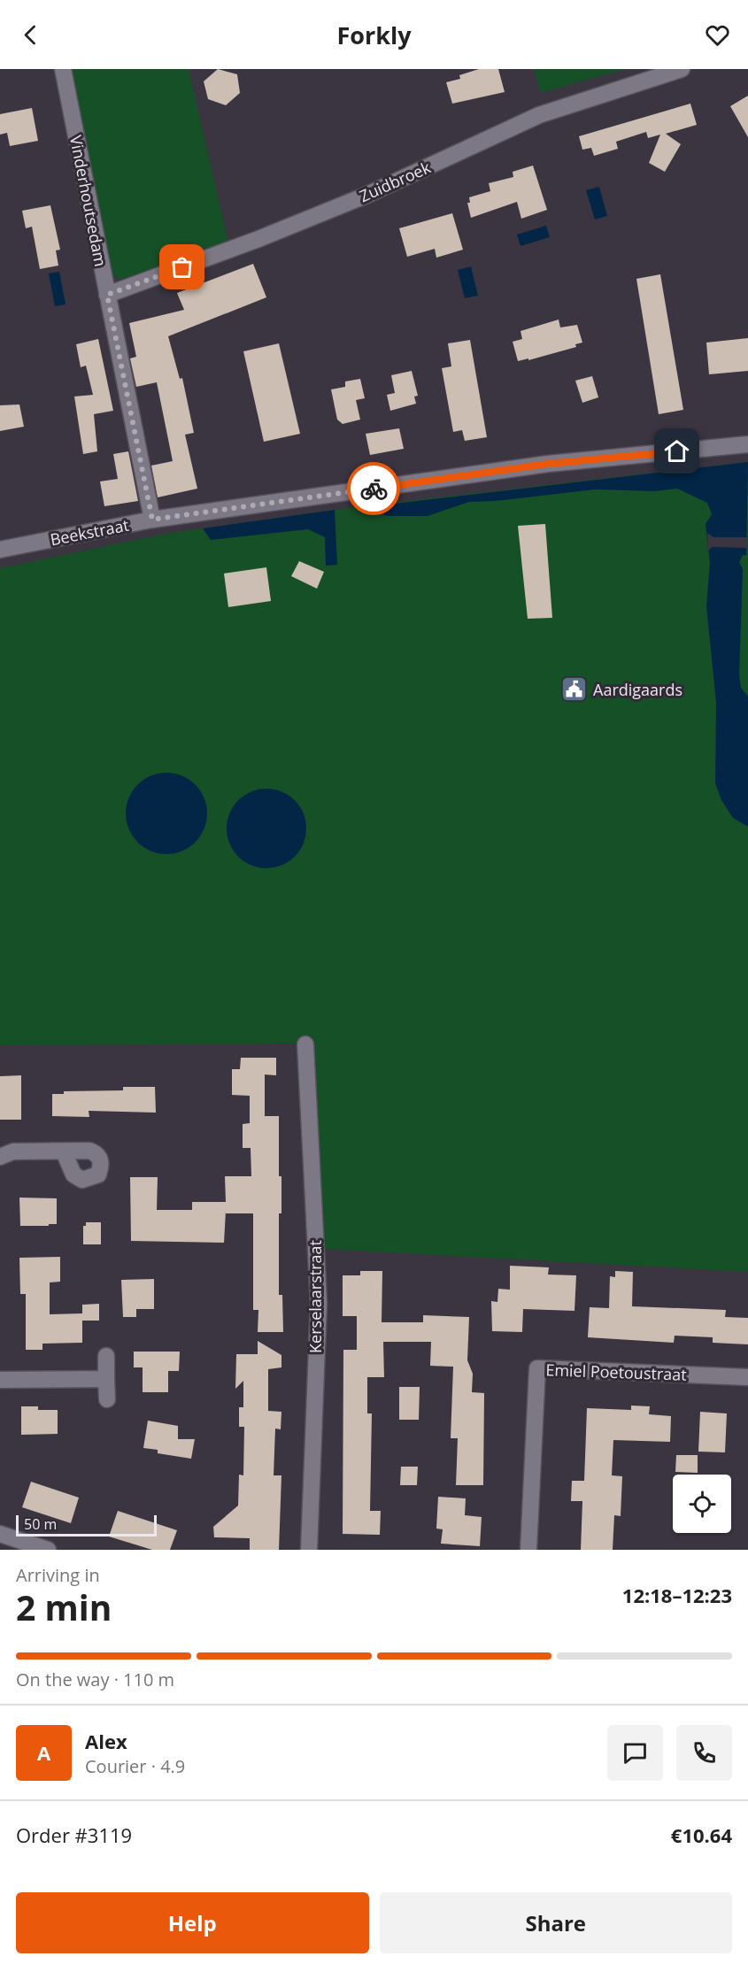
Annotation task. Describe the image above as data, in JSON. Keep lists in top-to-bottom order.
{
  "streets": {
    "street": [
      "Zuidbroek",
      "Vinderhoutsedam",
      "Beekstraat",
      "Kerselaarstraat",
      "Emiel Poetoustraat"
    ]
  },
  "crossings": [
    ["Zuidbroek", "Vinderhoutsedam"],
    ["Vinderhoutsedam", "Beekstraat"]
  ],
  "places": {
    "public building": ["Aardigaards"]
  },
  "scale_bar": "50 m",
  "page": {
    "header": "Forkly",
    "scale": "50 m",
    "heading": ["2 min", "Arriving in", "12:18–12:23"],
    "panel": [
      "Alex",
      "Courier · 4.9",
      "Order #3119",
      "€10.64"
    ],
    "bar": "On the way · 110 m",
    "round": "A",
    "buttons": ["Help", "Share"]
  }
}
